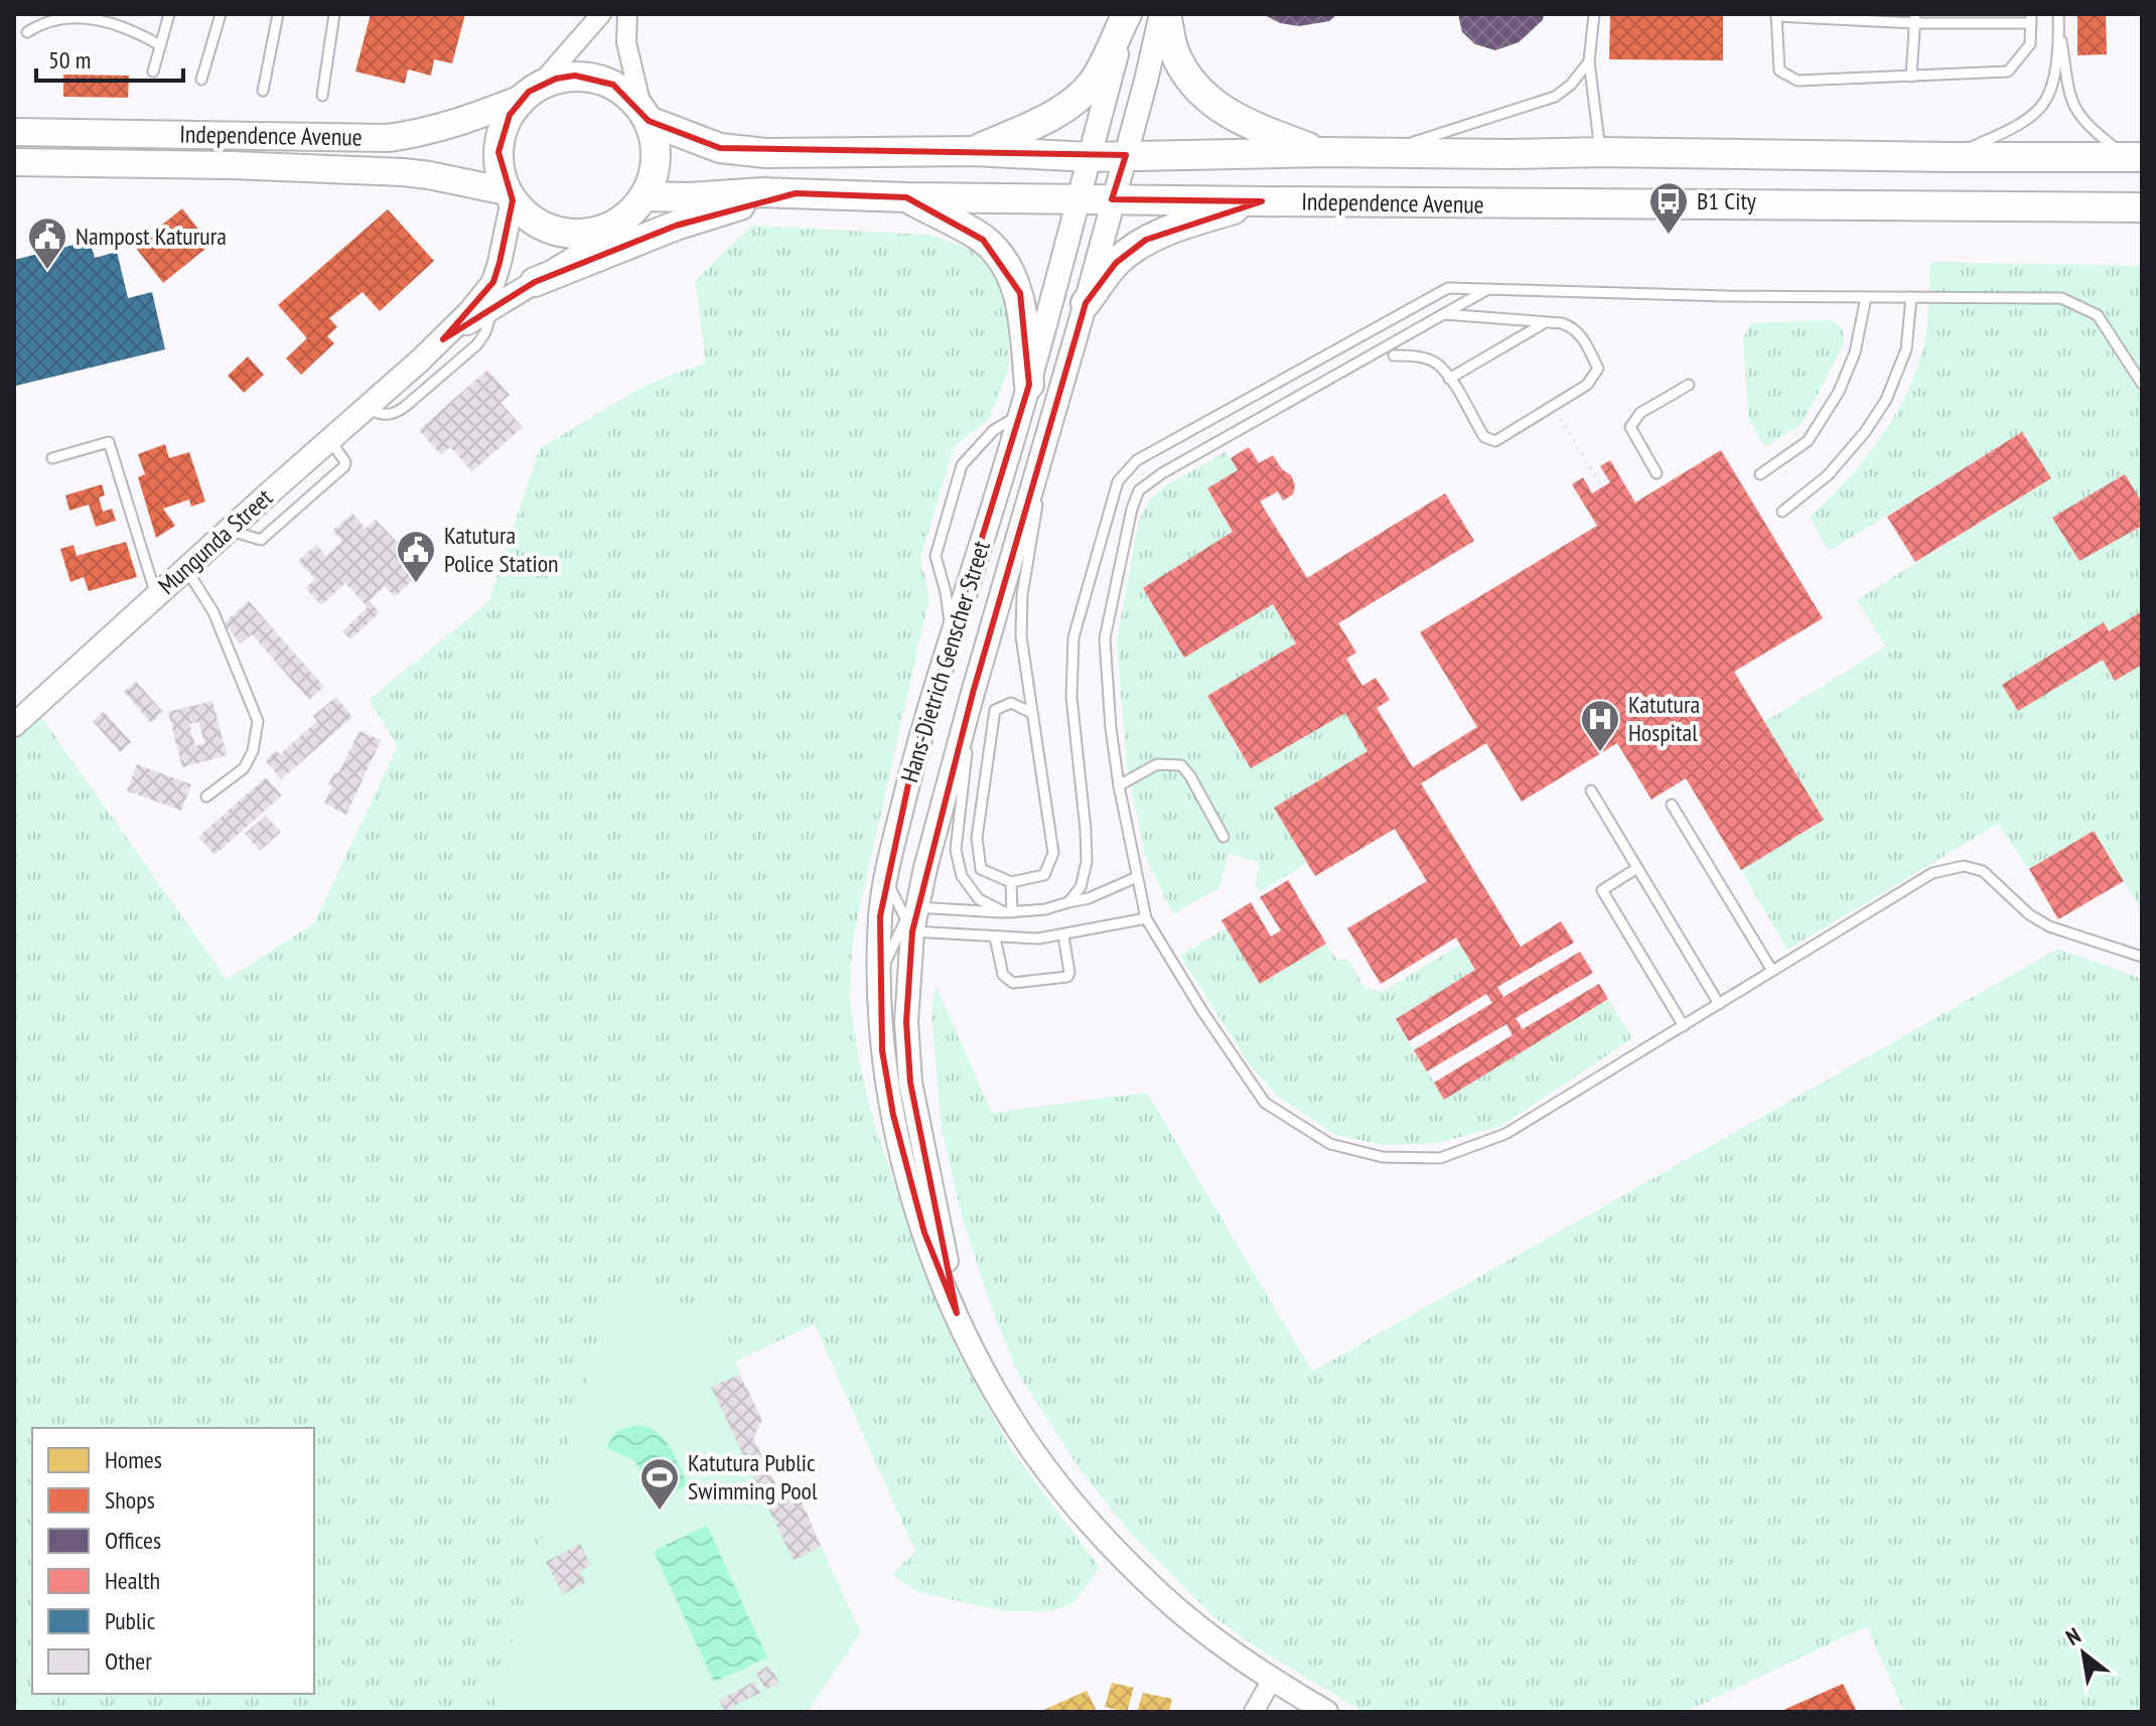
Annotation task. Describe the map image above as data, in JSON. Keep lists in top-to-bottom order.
{
  "streets": {
    "main road": ["Independence Avenue"],
    "street": ["Mungunda Street", "Hans-Dietrich Genscher Street"]
  },
  "crossings": [
    ["Independence Avenue", "Hans-Dietrich Genscher Street"]
  ],
  "places": {
    "bus stop": ["B1 City"],
    "public building": ["Nampost Katurura", "Katutura Police Station"],
    "hospital": ["Katutura Hospital"],
    "sports": ["Katutura Public Swimming Pool"]
  },
  "legend": [
    "Homes",
    "Shops",
    "Offices",
    "Health",
    "Public",
    "Other"
  ],
  "scale_bar": "50 m",
  "north": "top left"
}
